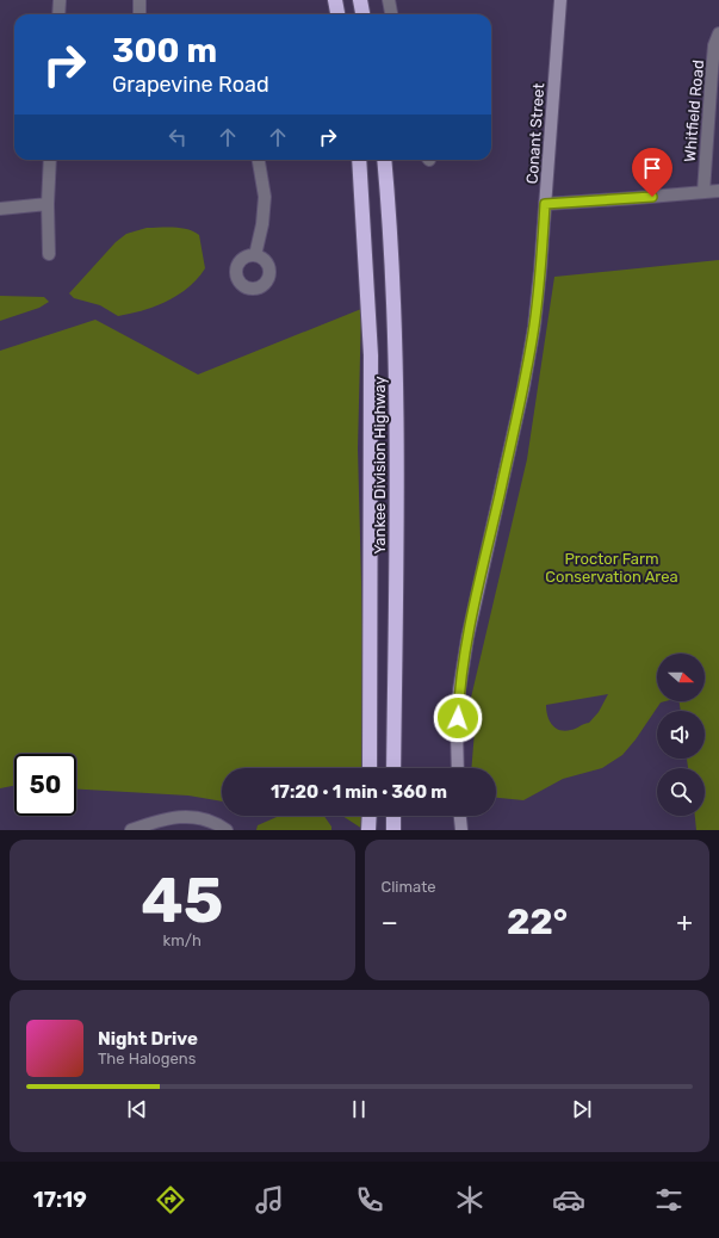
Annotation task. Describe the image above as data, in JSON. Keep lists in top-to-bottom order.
{
  "streets": {
    "highway": ["Yankee Division Highway"],
    "main road": ["Conant Street"],
    "street": ["Whitfield Road"]
  },
  "parks": ["Proctor Farm Conservation Area"],
  "north": "right",
  "page": {
    "turn": ["300 m", "Grapevine Road"],
    "limit": "50",
    "trip": "17:20 · 1 min · 360 m",
    "tile": [
      ["45", "km/h"],
      "Climate"
    ],
    "heat": ["−", "22°", "+"],
    "song": ["Night Drive", "The Halogens"],
    "tabs": "17:19"
  }
}
